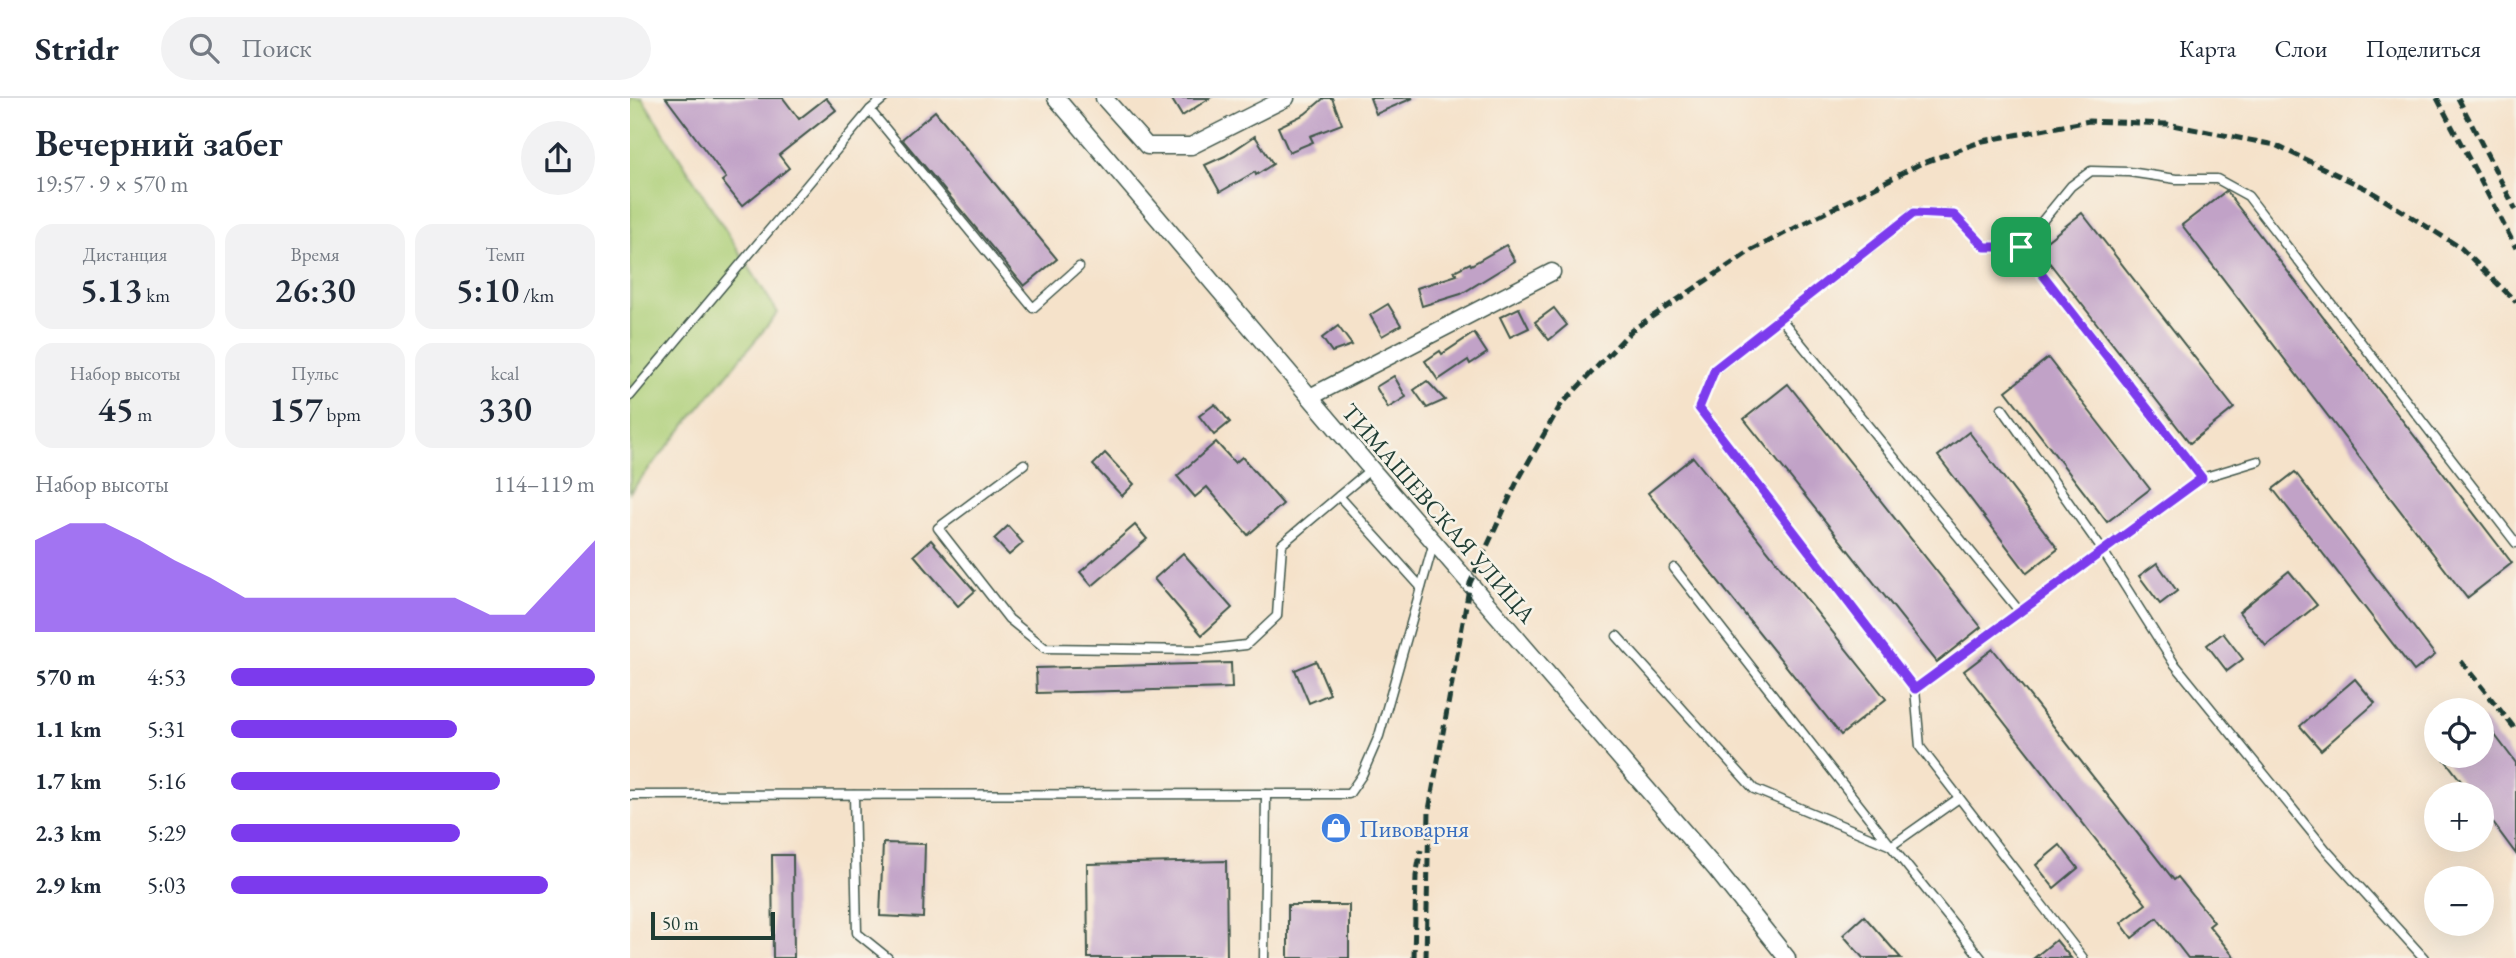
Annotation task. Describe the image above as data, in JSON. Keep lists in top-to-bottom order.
{
  "streets": {
    "street": ["ТИМАШЕВСКАЯ УЛИЦА"]
  },
  "places": {
    "shop": ["Пивоварня"]
  },
  "scale_bar": "50 m",
  "page": {
    "header": "Stridr",
    "search": "Поиск",
    "nav": ["Карта", "Слои", "Поделиться"],
    "heading": ["Вечерний забег", "19:57 · 9 × 570 m"],
    "stats": [
      ["Дистанция", "5.13 km"],
      ["Время", "26:30"],
      ["Темп", "5:10 /km"],
      ["Набор высоты", "45 m"],
      ["Пульс", "157 bpm"],
      ["kcal", "330"]
    ],
    "chart": ["Набор высоты", "114–119 m"],
    "list": [
      {
        "name": "570 m",
        "note": "4:53"
      },
      {
        "name": "1.1 km",
        "note": "5:31"
      },
      {
        "name": "1.7 km",
        "note": "5:16"
      },
      {
        "name": "2.3 km",
        "note": "5:29"
      },
      {
        "name": "2.9 km",
        "note": "5:03"
      }
    ],
    "map_buttons": ["+", "−"],
    "scale": "50 m"
  }
}
